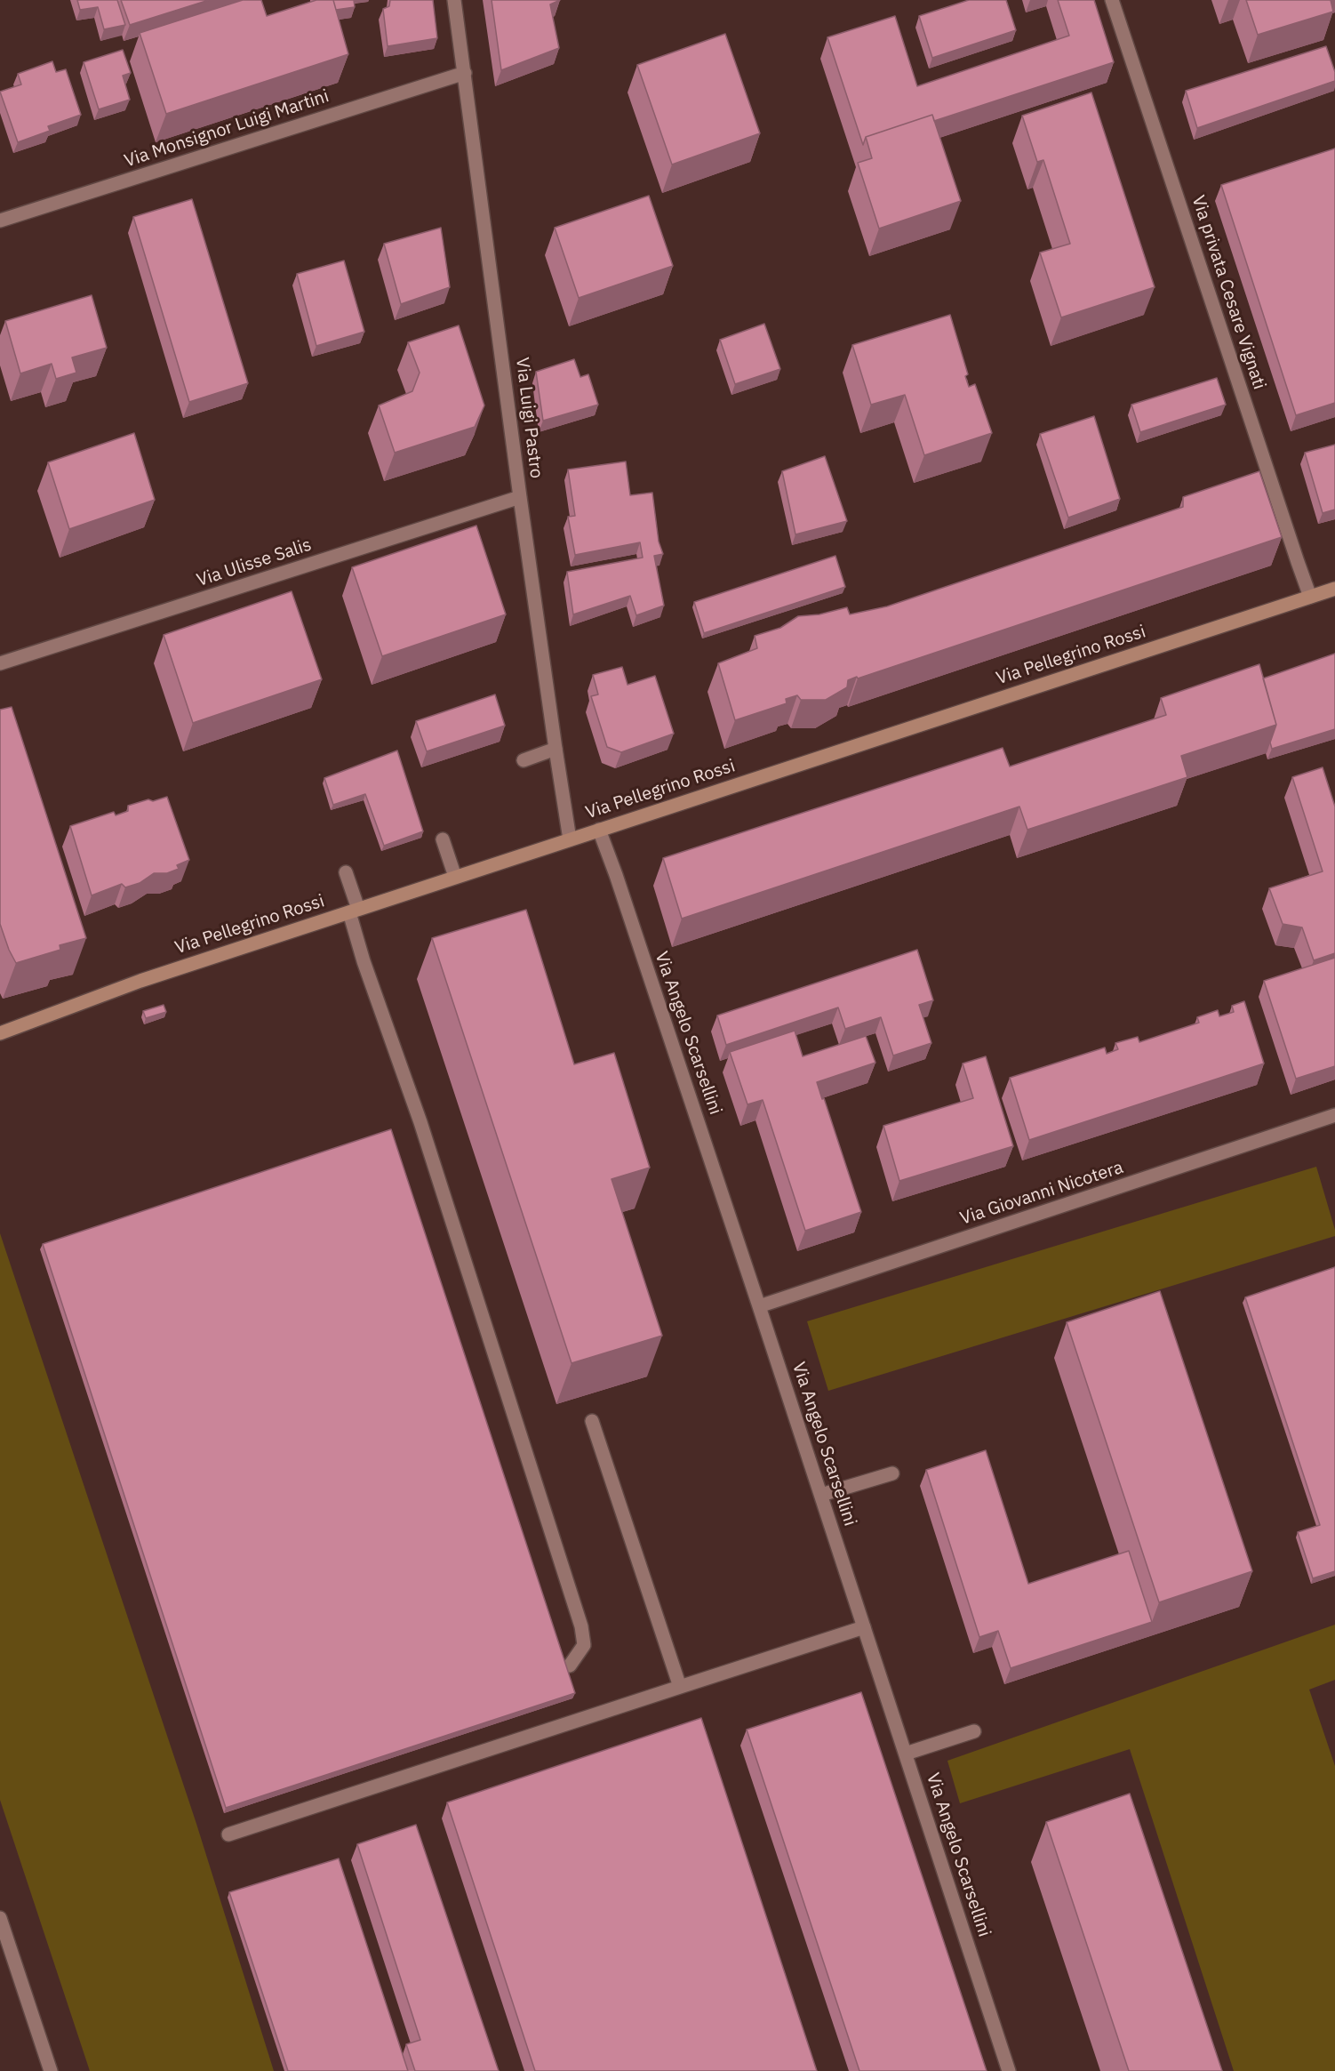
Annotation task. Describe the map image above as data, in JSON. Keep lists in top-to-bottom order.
{
  "streets": {
    "main road": ["Via Pellegrino Rossi"],
    "street": [
      "Via Monsignor Luigi Martini",
      "Via privata Cesare Vignati",
      "Via Luigi Pastro",
      "Via Ulisse Salis",
      "Via Angelo Scarsellini",
      "Via Giovanni Nicotera"
    ]
  },
  "crossings": [
    ["Via Monsignor Luigi Martini", "Via Luigi Pastro"],
    ["Via privata Cesare Vignati", "Via Pellegrino Rossi"],
    ["Via Luigi Pastro", "Via Ulisse Salis"],
    ["Via Luigi Pastro", "Via Pellegrino Rossi"],
    ["Via Pellegrino Rossi", "Via Angelo Scarsellini"],
    ["Via Angelo Scarsellini", "Via Giovanni Nicotera"]
  ]
}
